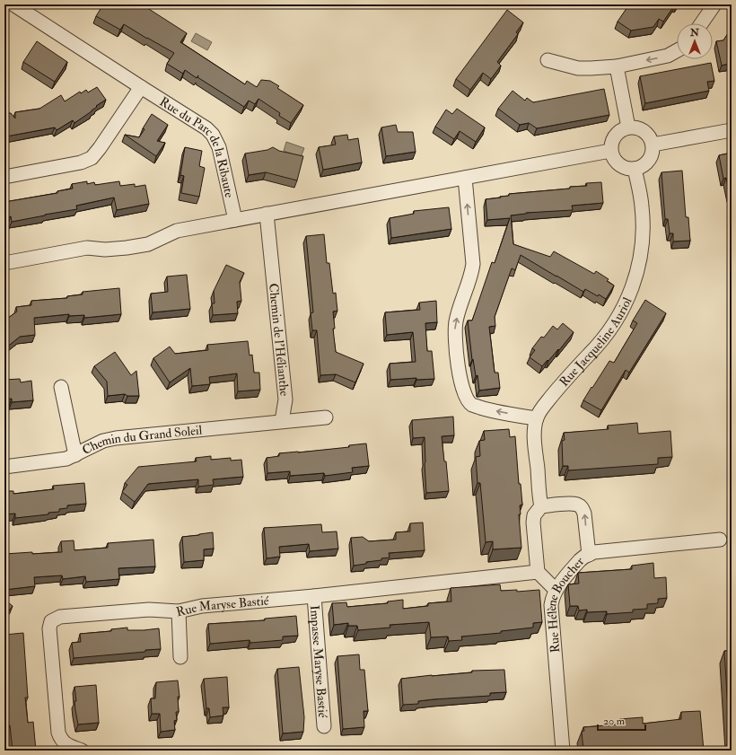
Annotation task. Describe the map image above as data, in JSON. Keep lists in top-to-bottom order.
{
  "streets": {
    "street": [
      "Rue du Parc de la Ribaute",
      "Chemin de l'Hélianthe",
      "Rue Jacqueline Auriol",
      "Chemin du Grand Soleil",
      "Rue Maryse Bastié",
      "Rue Hélène Boucher",
      "Impasse Maryse Bastié"
    ]
  },
  "crossings": [
    ["Chemin de l'Hélianthe", "Chemin du Grand Soleil"],
    ["Rue Maryse Bastié", "Impasse Maryse Bastié"]
  ],
  "scale_bar": "20 m",
  "north": "top"
}
